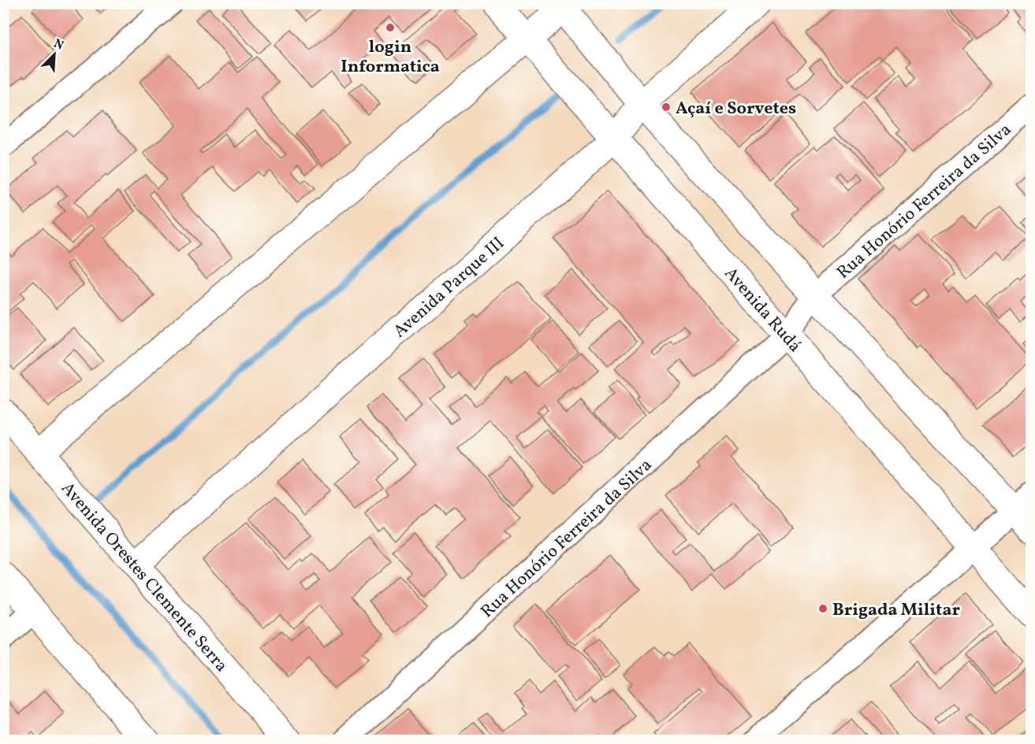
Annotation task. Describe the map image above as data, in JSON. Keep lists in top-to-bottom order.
{
  "streets": {
    "street": [
      "Rua Honório Ferreira da Silva",
      "Avenida Parque III",
      "Avenida Rudá",
      "Avenida Orestes Clemente Serra"
    ]
  },
  "crossings": [
    ["Rua Honório Ferreira da Silva", "Avenida Rudá"],
    ["Avenida Parque III", "Avenida Rudá"],
    ["Avenida Parque III", "Avenida Orestes Clemente Serra"]
  ],
  "places": ["login Informatica", "Açaí e Sorvetes", "Brigada Militar"],
  "north": "top right"
}
